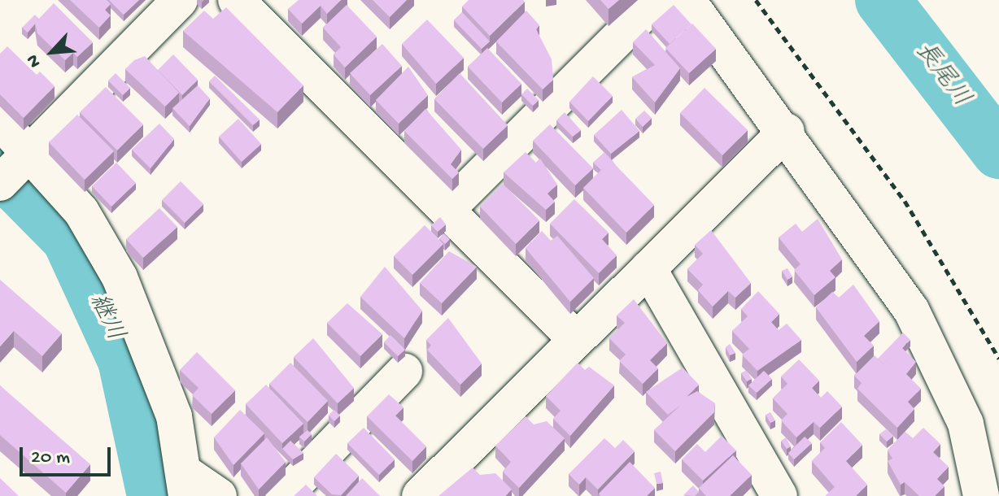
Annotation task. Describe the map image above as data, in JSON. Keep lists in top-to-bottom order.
{
  "water": ["長尾川", "継川"],
  "scale_bar": "20 m",
  "north": "bottom left"
}
